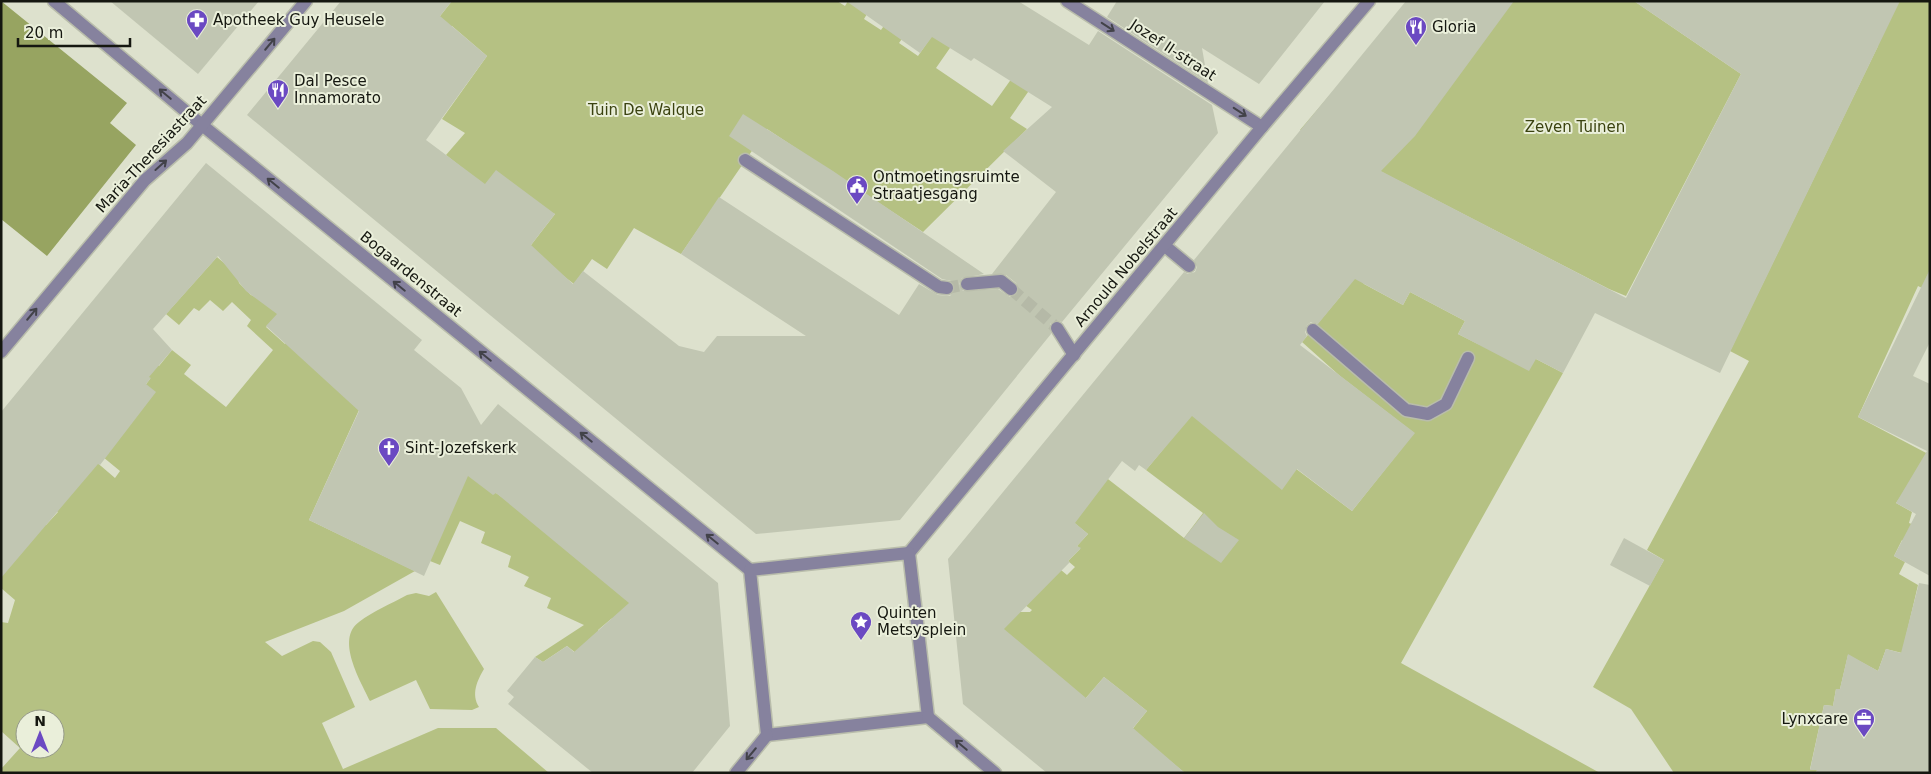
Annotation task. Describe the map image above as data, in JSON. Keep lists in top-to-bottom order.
{
  "streets": {
    "street": [
      "Jozef II-straat",
      "Maria-Theresiastraat",
      "Arnould Nobelstraat",
      "Bogaardenstraat"
    ]
  },
  "crossings": [
    ["Jozef II-straat", "Arnould Nobelstraat"],
    ["Maria-Theresiastraat", "Bogaardenstraat"]
  ],
  "one_way": ["Jozef II-straat", "Maria-Theresiastraat", "Bogaardenstraat"],
  "parks": ["Tuin De Walque", "Zeven Tuinen"],
  "places": {
    "pharmacy": ["Apotheek Guy Heusele"],
    "restaurant": ["Gloria", "Dal Pesce Innamorato"],
    "public building": ["Ontmoetingsruimte Straatjesgang"],
    "church": ["Sint-Jozefskerk"],
    "place": ["Quinten Metsysplein"],
    "office": ["Lynxcare"]
  },
  "scale_bar": "20 m",
  "north": "top"
}
